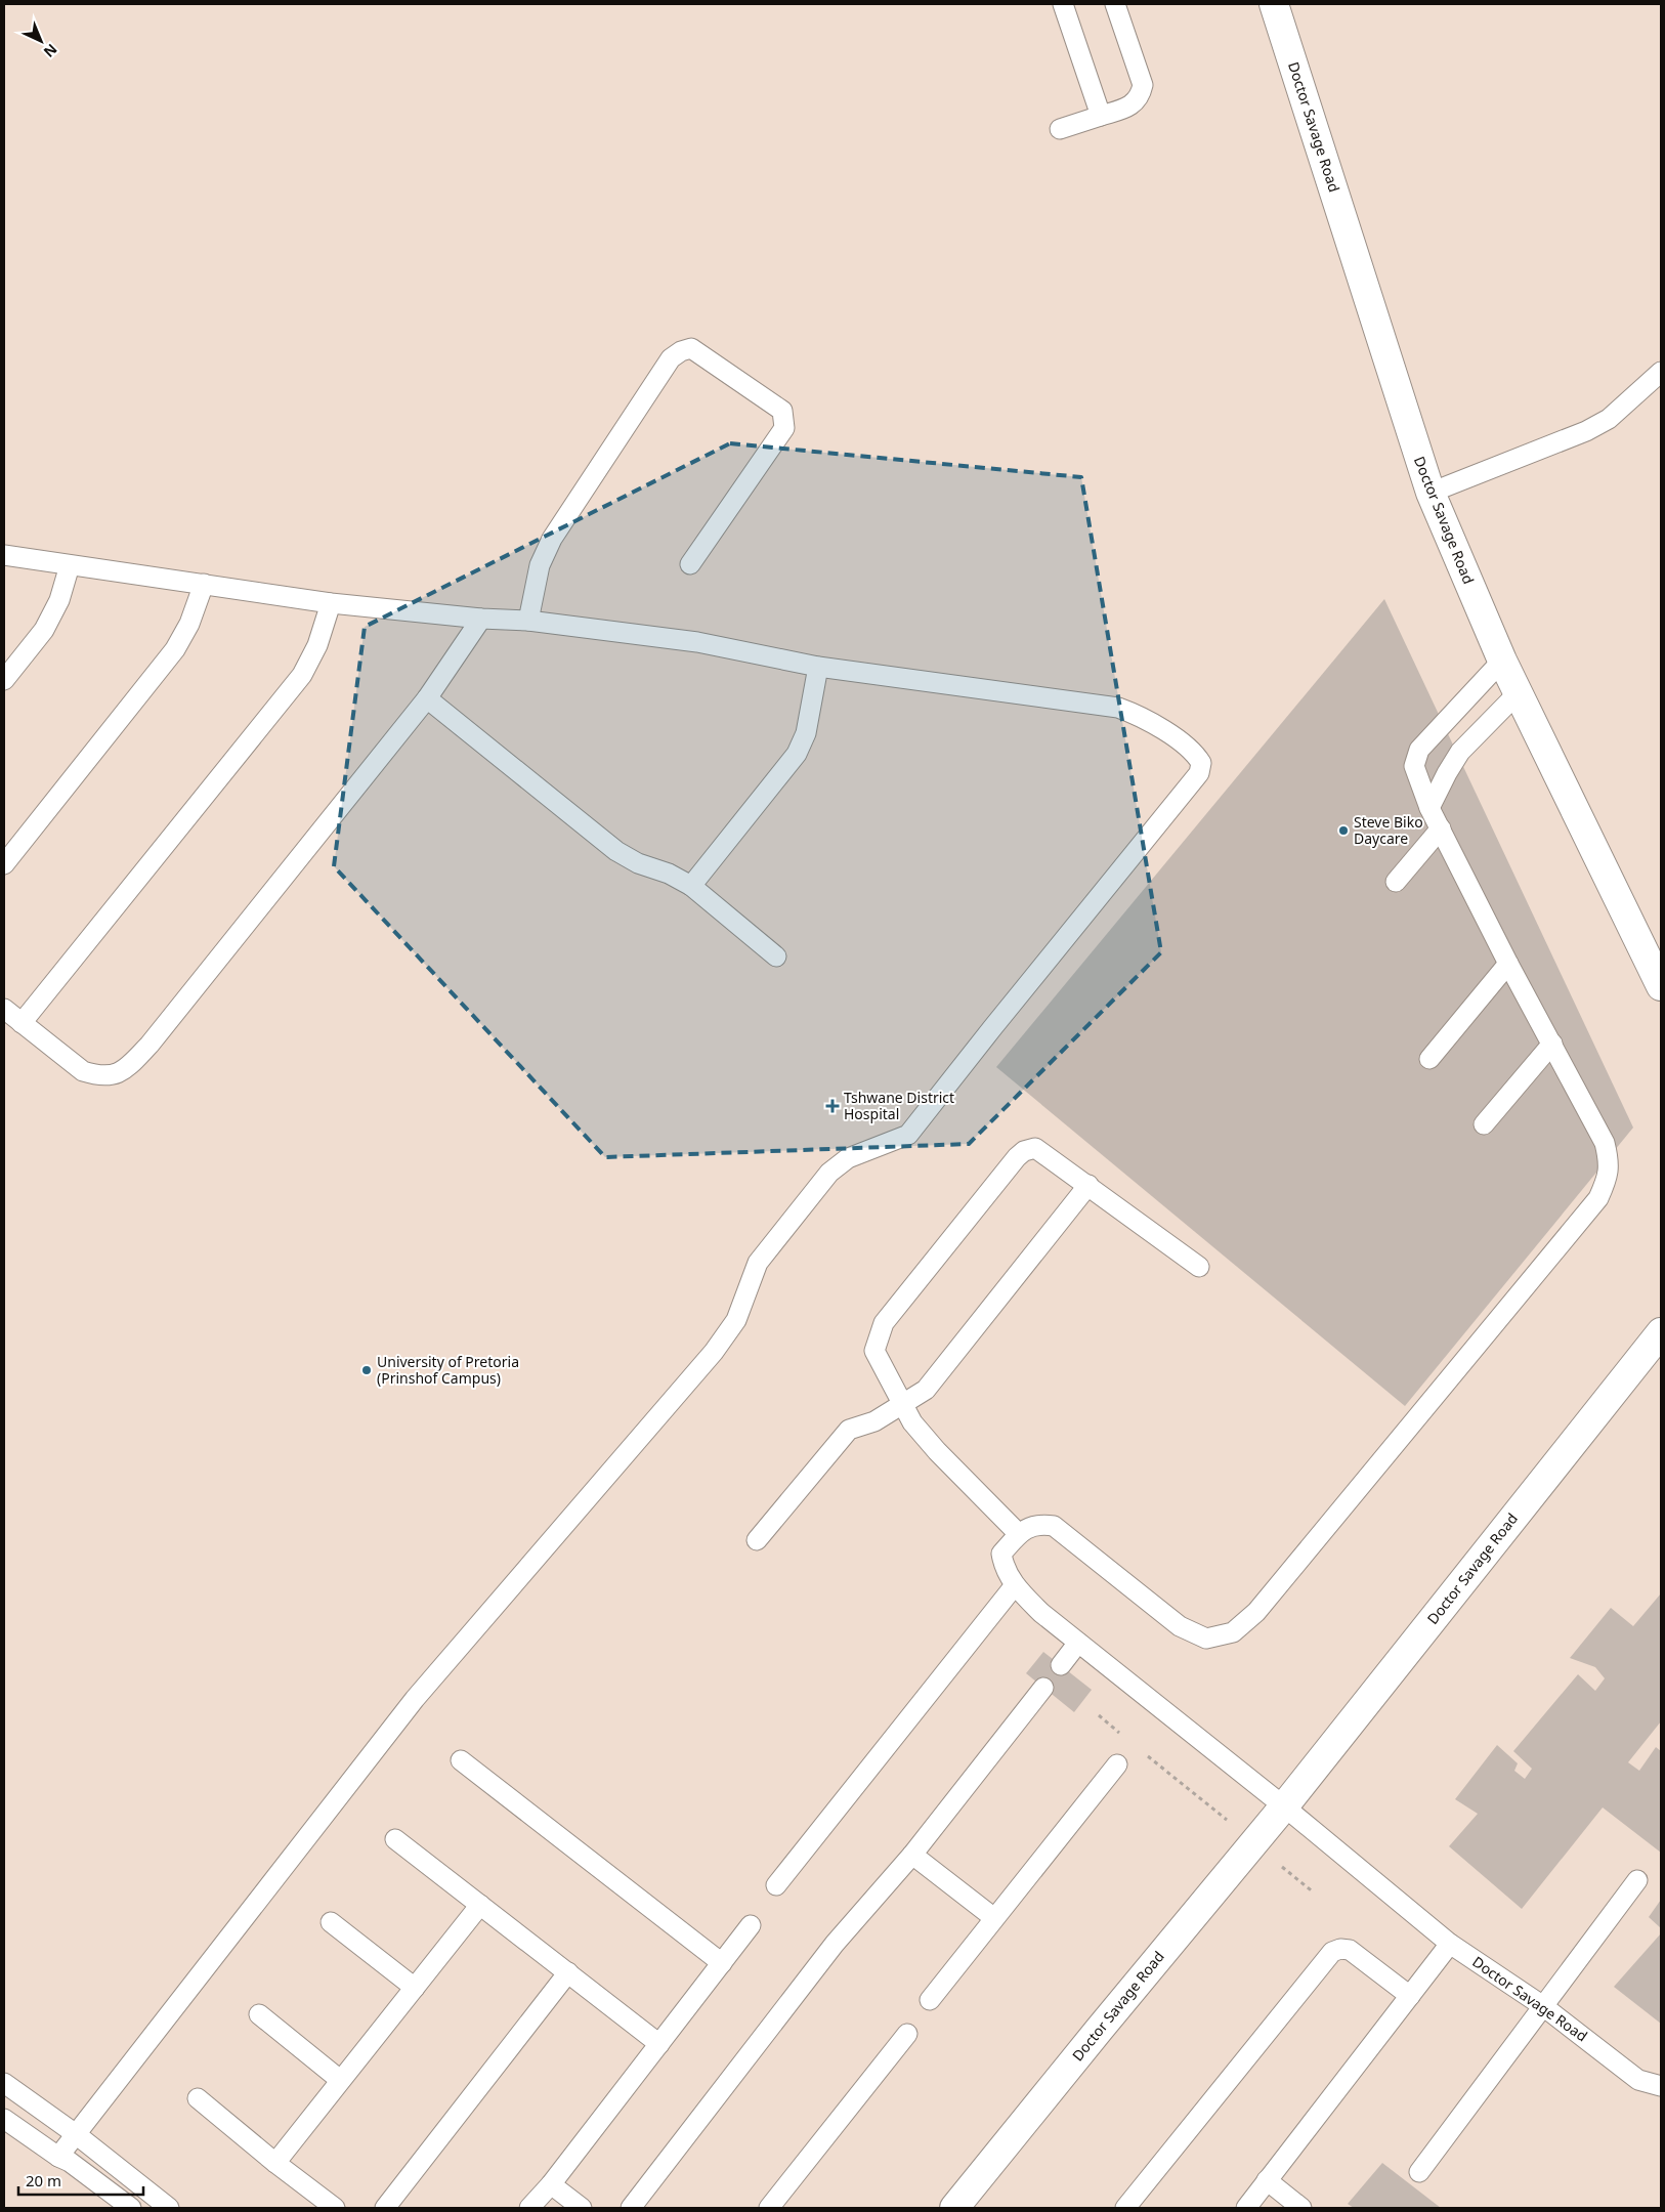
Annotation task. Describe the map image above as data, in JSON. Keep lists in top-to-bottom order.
{
  "streets": {
    "street": ["Doctor Savage Road"]
  },
  "places": {
    "other": ["Steve Biko Daycare", "University of Pretoria (Prinshof Campus)"],
    "health": ["Tshwane District Hospital"]
  },
  "scale_bar": "20 m",
  "north": "bottom right"
}
